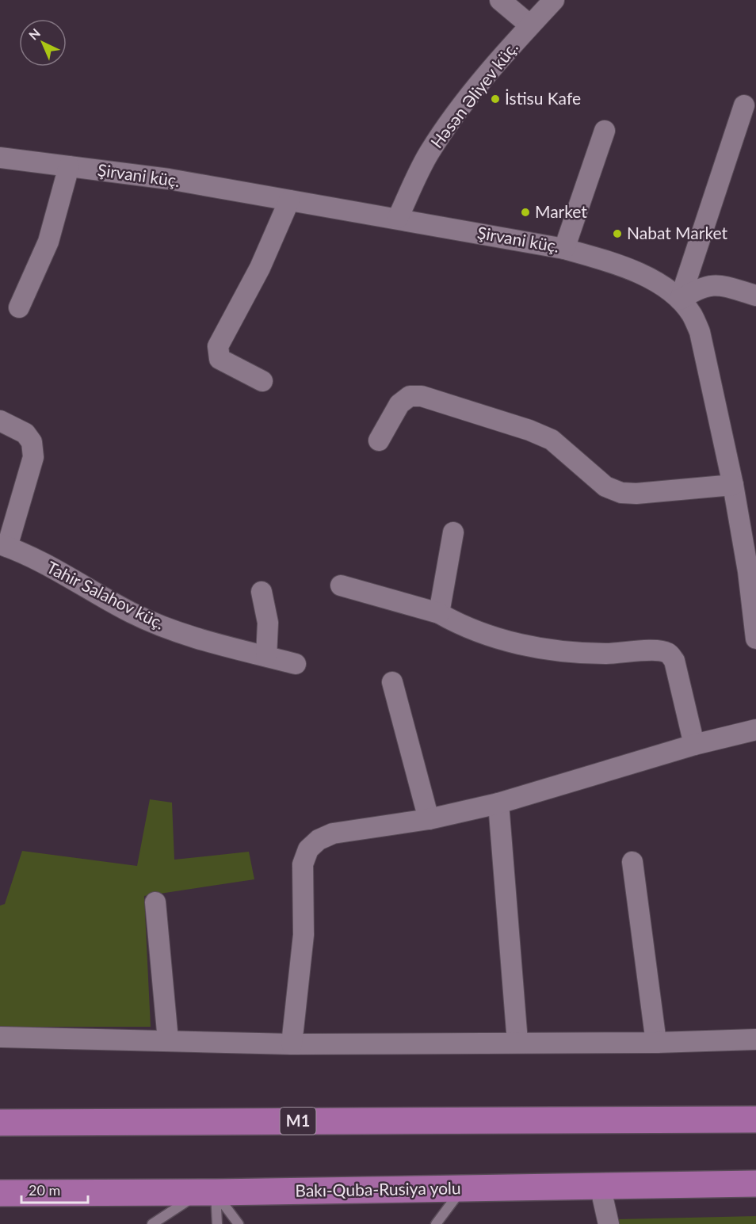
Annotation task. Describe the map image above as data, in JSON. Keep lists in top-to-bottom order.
{
  "streets": {
    "highway": ["M1", "Bakı-Quba-Rusiya yolu"],
    "street": ["Həsən Əliyev küç.", "Şirvani küç.", "Tahir Salahov küç."]
  },
  "crossings": [
    ["Həsən Əliyev küç.", "Şirvani küç."]
  ],
  "places": ["İstisu Kafe", "Market", "Nabat Market"],
  "scale_bar": "20 m",
  "north": "top left"
}
